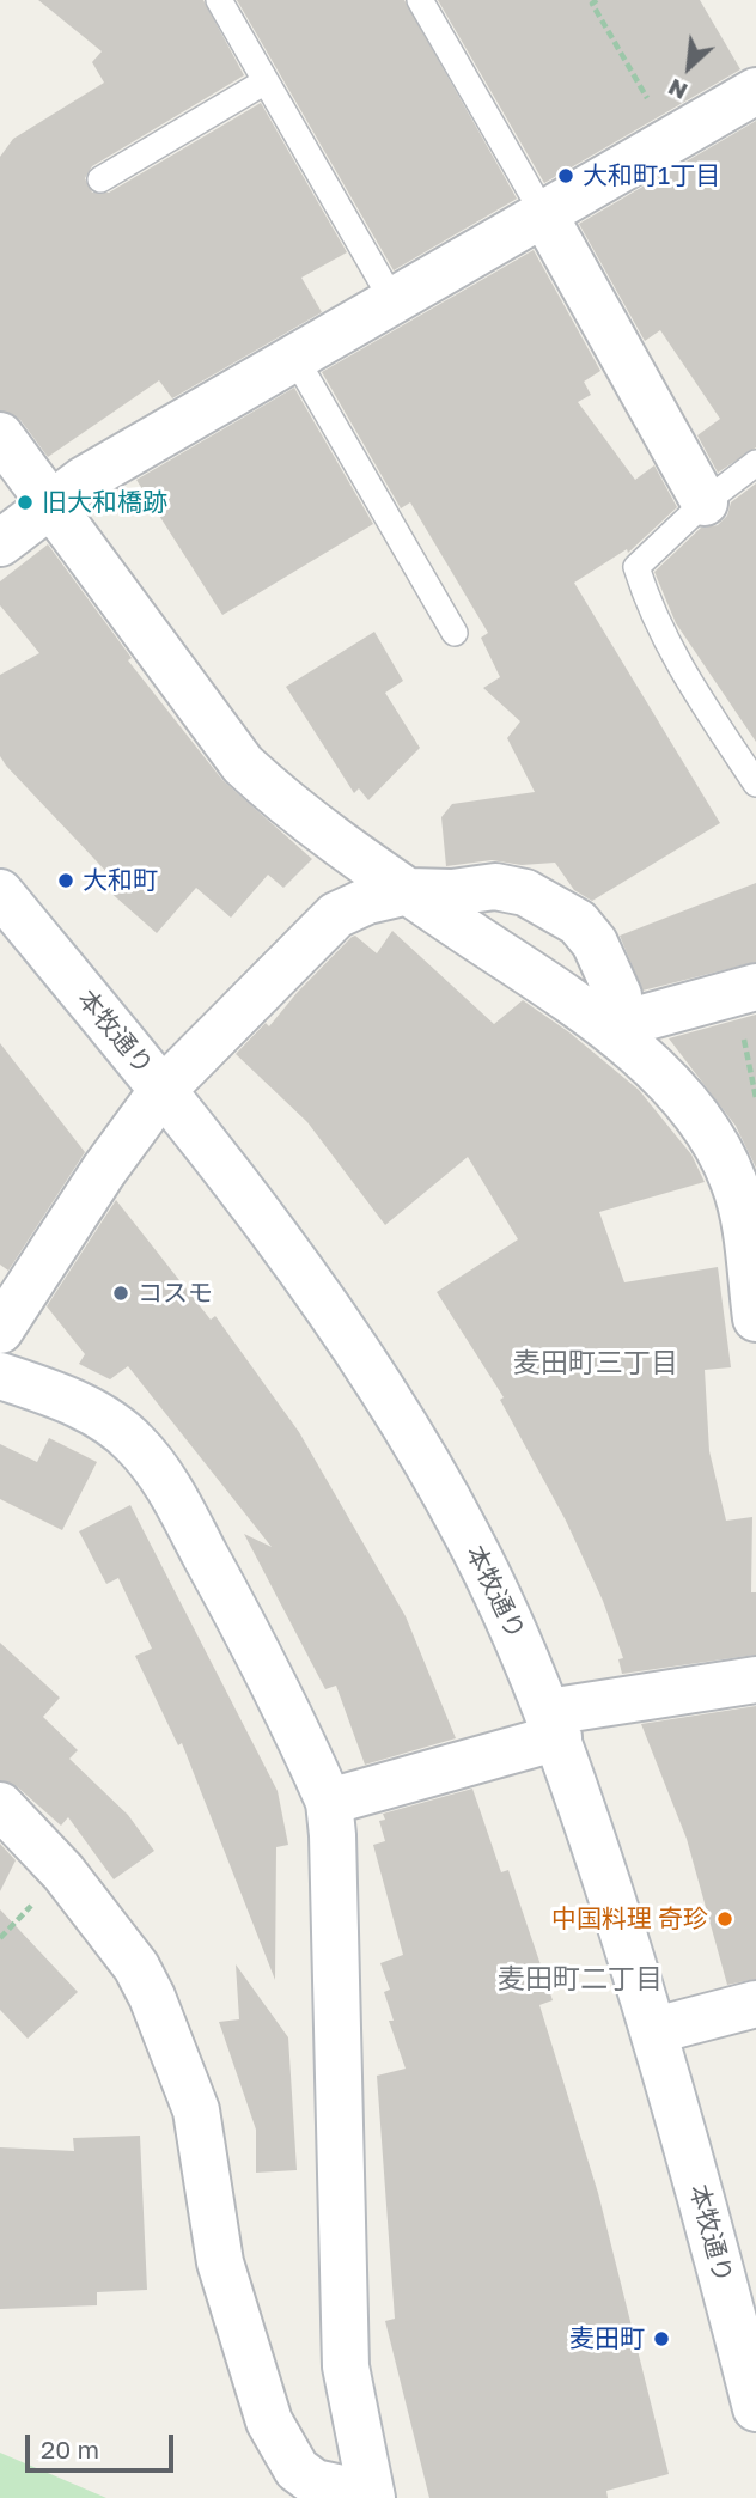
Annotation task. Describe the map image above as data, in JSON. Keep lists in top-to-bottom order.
{
  "streets": {
    "street": ["本牧通り"]
  },
  "districts": ["麦田町三丁目", "麦田町二丁目"],
  "places": [
    "大和町1丁目",
    "旧大和橋跡",
    "大和町",
    "コスモ",
    "中国料理 奇珍",
    "麦田町"
  ],
  "scale_bar": "20 m",
  "north": "bottom left"
}
